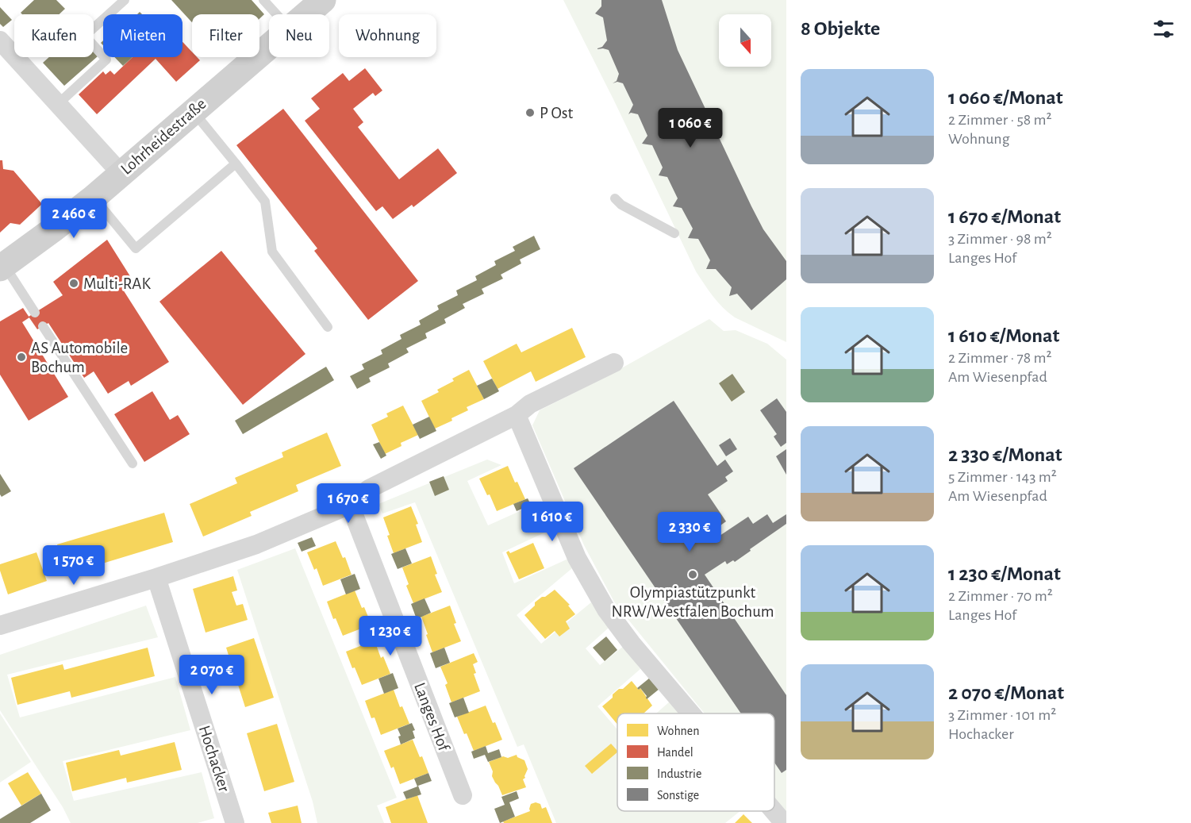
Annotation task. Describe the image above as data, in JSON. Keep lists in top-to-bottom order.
{
  "streets": {
    "street": ["Lohrheidestraße", "Langes Hof", "Hochacker"]
  },
  "places": [
    "P Ost",
    "Multi-RAK",
    "AS Automobile Bochum",
    "Olympiastützpunkt NRW/Westfalen Bochum"
  ],
  "legend": [
    "Wohnen",
    "Handel",
    "Industrie",
    "Sonstige"
  ],
  "north": "bottom",
  "page": {
    "heading": "8 Objekte",
    "chip": [
      "Kaufen",
      "Mieten",
      "Filter",
      "Neu",
      "Wohnung"
    ],
    "list": [
      {
        "name": "1 060 €/Monat",
        "note": "2 Zimmer · 58 m² · Wohnung"
      },
      {
        "name": "1 670 €/Monat",
        "note": "3 Zimmer · 98 m² · Langes Hof"
      },
      {
        "name": "1 610 €/Monat",
        "note": "2 Zimmer · 78 m² · Am Wiesenpfad"
      },
      {
        "name": "2 330 €/Monat",
        "note": "5 Zimmer · 143 m² · Am Wiesenpfad"
      },
      {
        "name": "1 230 €/Monat",
        "note": "2 Zimmer · 70 m² · Langes Hof"
      },
      {
        "name": "2 070 €/Monat",
        "note": "3 Zimmer · 101 m² · Hochacker"
      }
    ],
    "price": [
      "1 060 €",
      "2 460 €",
      "1 670 €",
      "1 610 €",
      "2 330 €",
      "1 570 €",
      "1 230 €",
      "2 070 €"
    ]
  }
}
